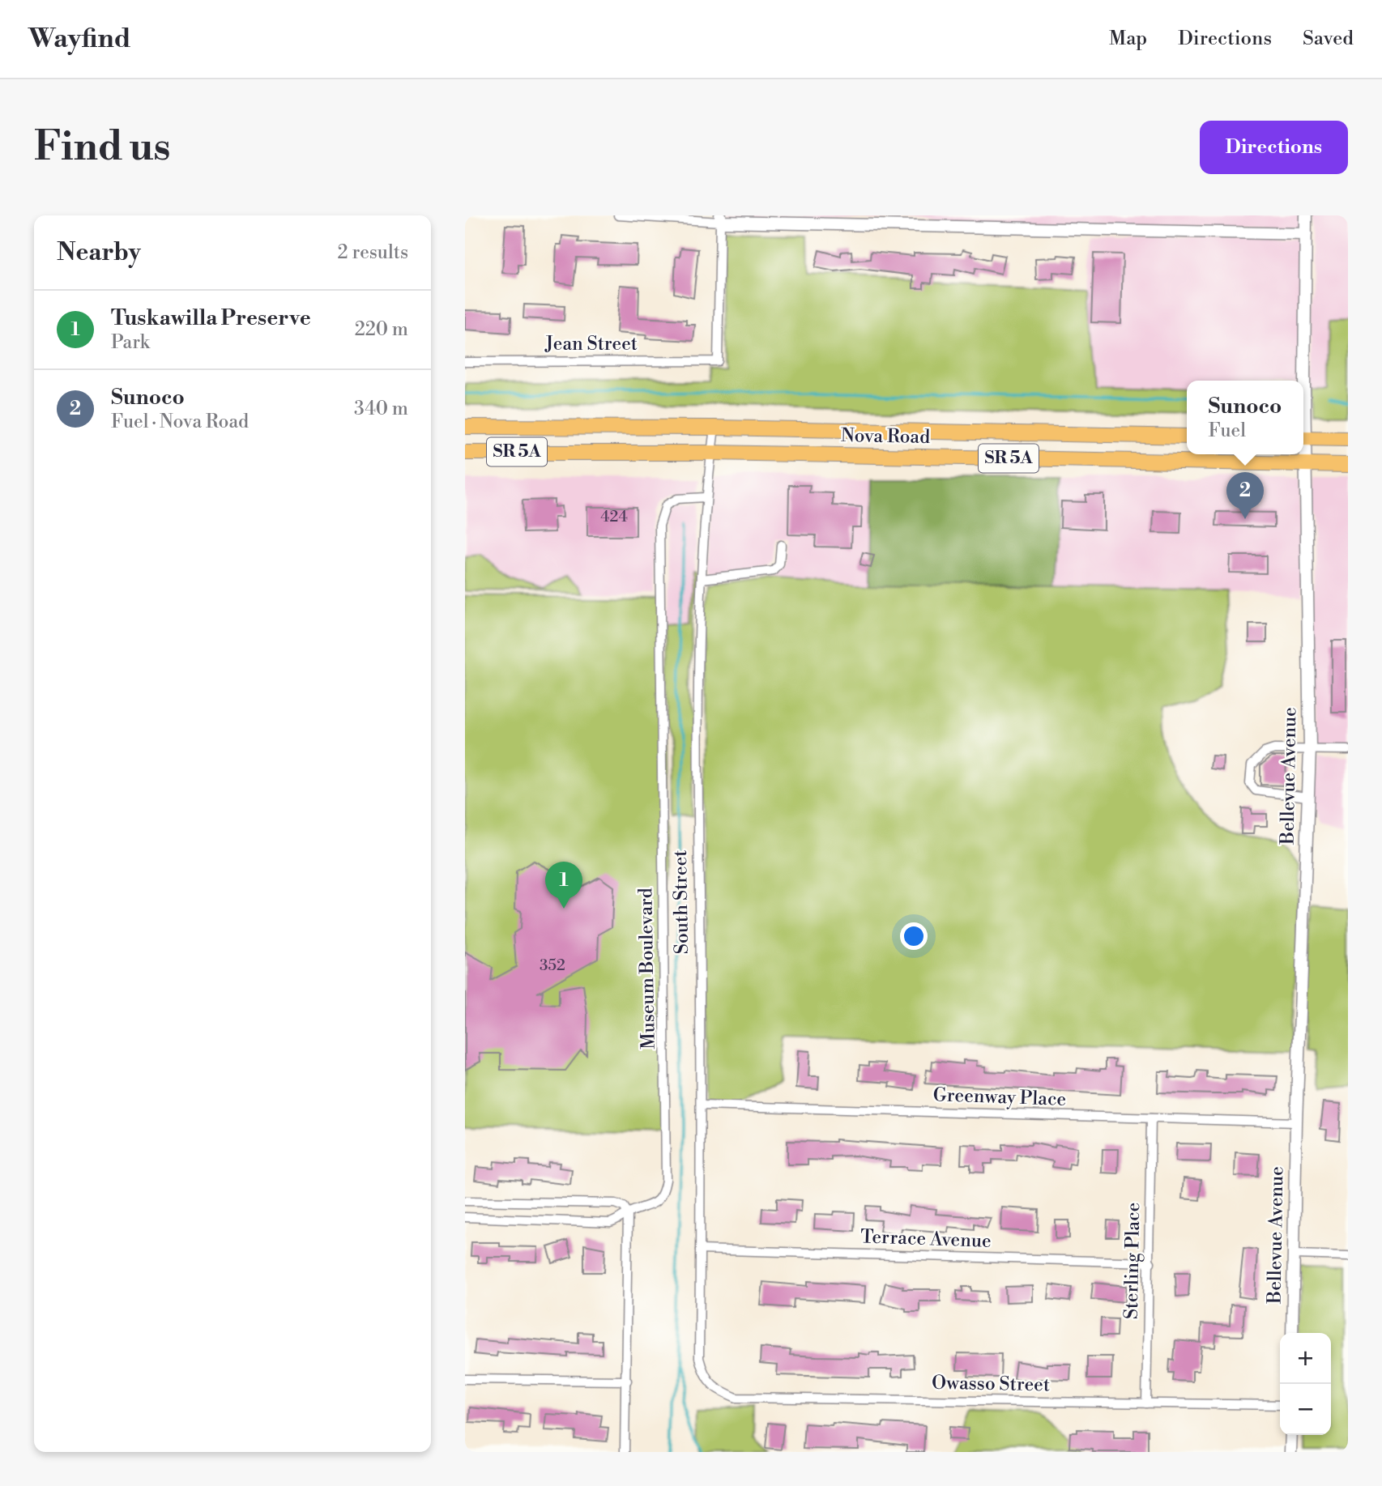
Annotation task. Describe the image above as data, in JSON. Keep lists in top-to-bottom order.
{
  "streets": {
    "main road": ["Nova Road", "SR 5A"],
    "street": [
      "Jean Street",
      "Bellevue Avenue",
      "South Street",
      "Museum Boulevard",
      "Greenway Place",
      "Terrace Avenue",
      "Sterling Place",
      "Owasso Street"
    ]
  },
  "crossings": [
    ["Nova Road", "SR 5A"],
    ["Nova Road", "Bellevue Avenue"],
    ["Nova Road", "South Street"],
    ["SR 5A", "Bellevue Avenue"],
    ["Bellevue Avenue", "Greenway Place"],
    ["South Street", "Museum Boulevard"],
    ["South Street", "Greenway Place"],
    ["South Street", "Terrace Avenue"],
    ["South Street", "Owasso Street"],
    ["Greenway Place", "Sterling Place"],
    ["Terrace Avenue", "Sterling Place"],
    ["Sterling Place", "Owasso Street"]
  ],
  "house_numbers": ["424", "352"],
  "page": {
    "header": "Wayfind",
    "nav": ["Map", "Directions", "Saved"],
    "buttons": "Directions",
    "title": "Find us",
    "heading": ["Nearby", "2 results"],
    "list": [
      {
        "mark": "1",
        "name": "Tuskawilla Preserve",
        "note": "Park",
        "value": "220 m"
      },
      {
        "mark": "2",
        "name": "Sunoco",
        "note": "Fuel · Nova Road",
        "value": "340 m"
      }
    ],
    "popup": ["Sunoco", "Fuel"],
    "pins": ["2", "1"],
    "map_buttons": ["+", "−"]
  }
}
